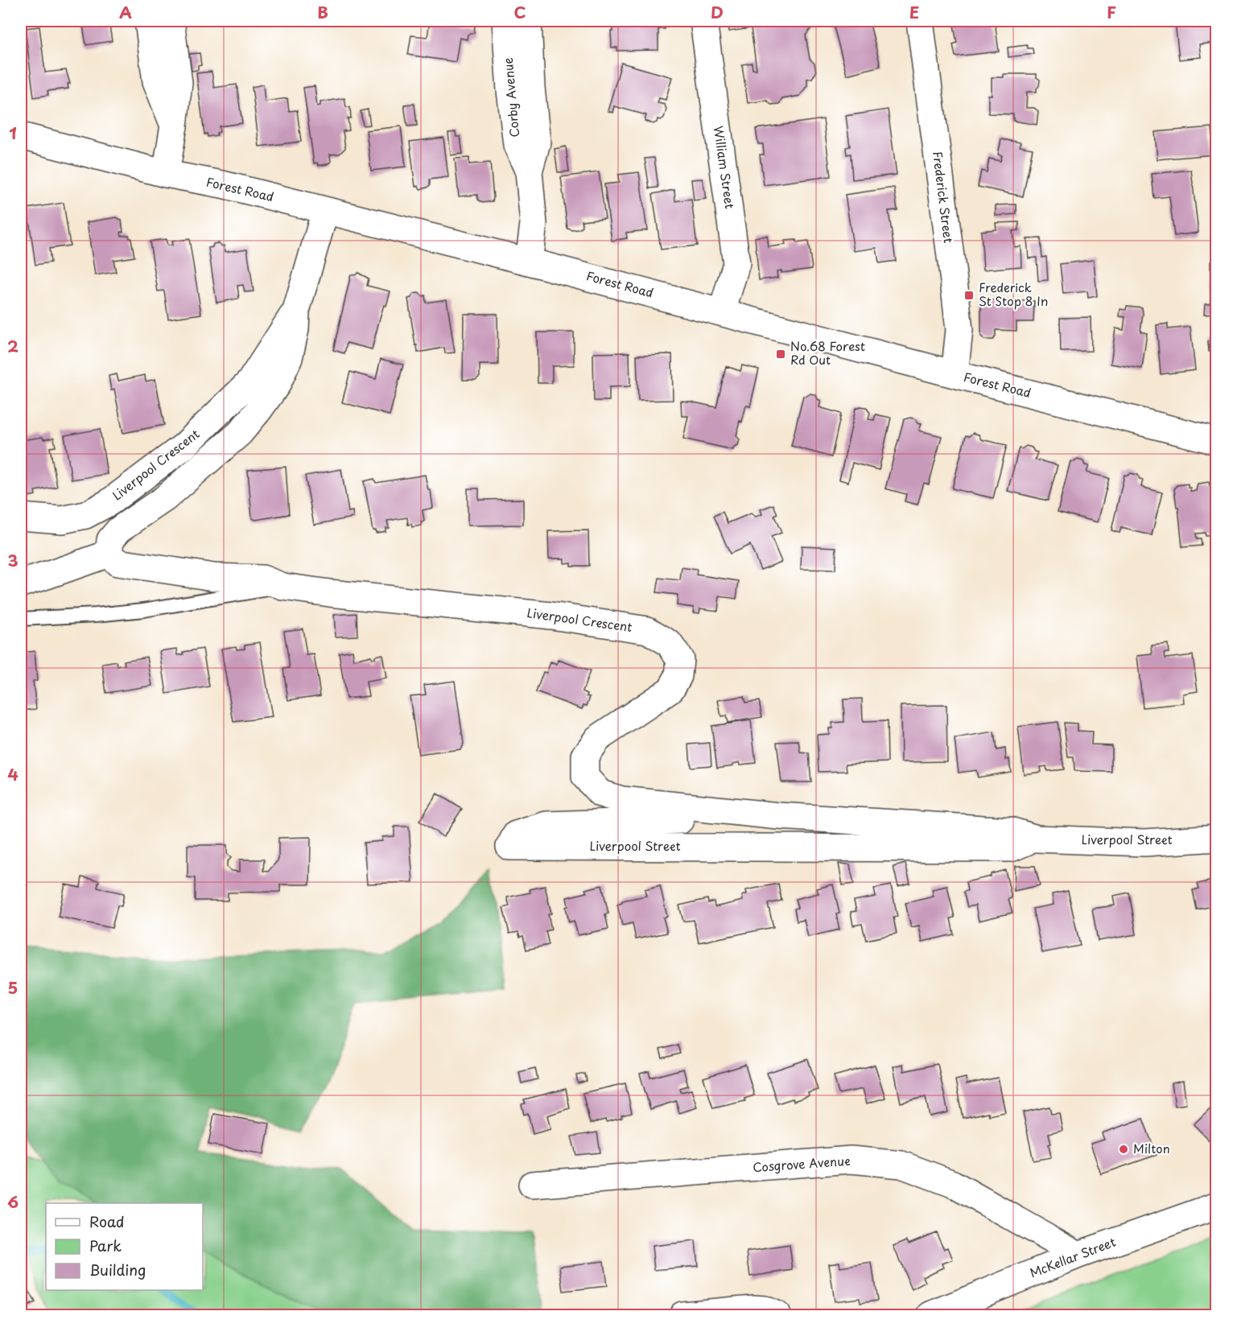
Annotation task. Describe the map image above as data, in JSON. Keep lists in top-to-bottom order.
{
  "streets": {
    "street": [
      "Corby Avenue",
      "William Street",
      "Forest Road",
      "Frederick Street",
      "Liverpool Crescent",
      "Liverpool Street",
      "Cosgrove Avenue",
      "McKellar Street"
    ]
  },
  "crossings": [
    ["Corby Avenue", "Forest Road"],
    ["William Street", "Forest Road"],
    ["Forest Road", "Frederick Street"],
    ["Forest Road", "Liverpool Crescent"],
    ["Liverpool Crescent", "Liverpool Street"],
    ["Cosgrove Avenue", "McKellar Street"]
  ],
  "places": {
    "transit": ["Frederick St Stop 8 In", "No.68 Forest Rd Out"],
    "other": ["Milton"]
  },
  "legend": ["Road", "Park", "Building"],
  "grid": {
    "columns": [
      "A",
      "B",
      "C",
      "D",
      "E",
      "F"
    ],
    "rows": [
      "1",
      "2",
      "3",
      "4",
      "5",
      "6"
    ]
  }
}
